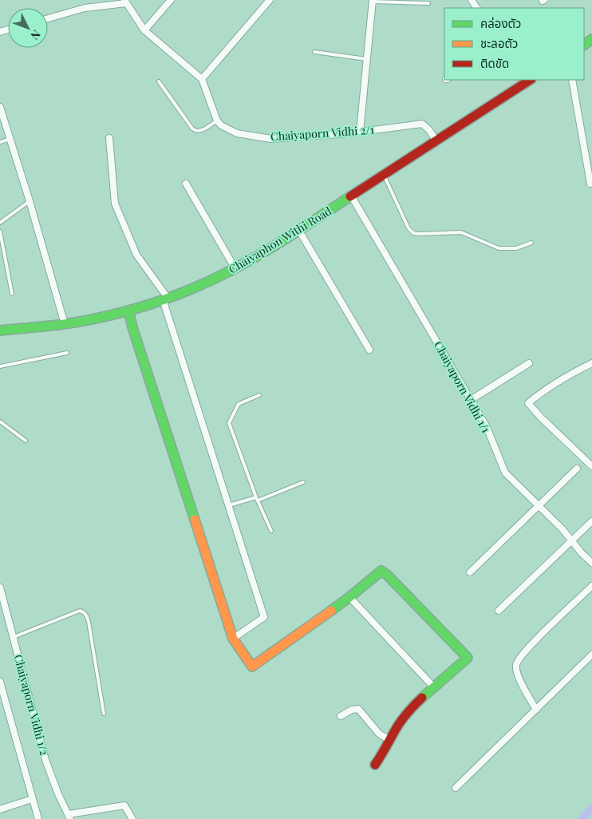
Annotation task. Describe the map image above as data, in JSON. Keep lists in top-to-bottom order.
{
  "streets": {
    "street": [
      "Chaiyaporn Vidhi 2/1",
      "Chaiyaphon Withi Road",
      "Chaiyaporn Vidhi 1/1",
      "Chaiyaporn Vidhi 1/2"
    ]
  },
  "crossings": [
    ["Chaiyaporn Vidhi 2/1", "Chaiyaphon Withi Road"],
    ["Chaiyaphon Withi Road", "Chaiyaporn Vidhi 1/1"]
  ],
  "legend": ["คล่องตัว", "ชะลอตัว", "ติดขัด"],
  "north": "bottom right"
}
